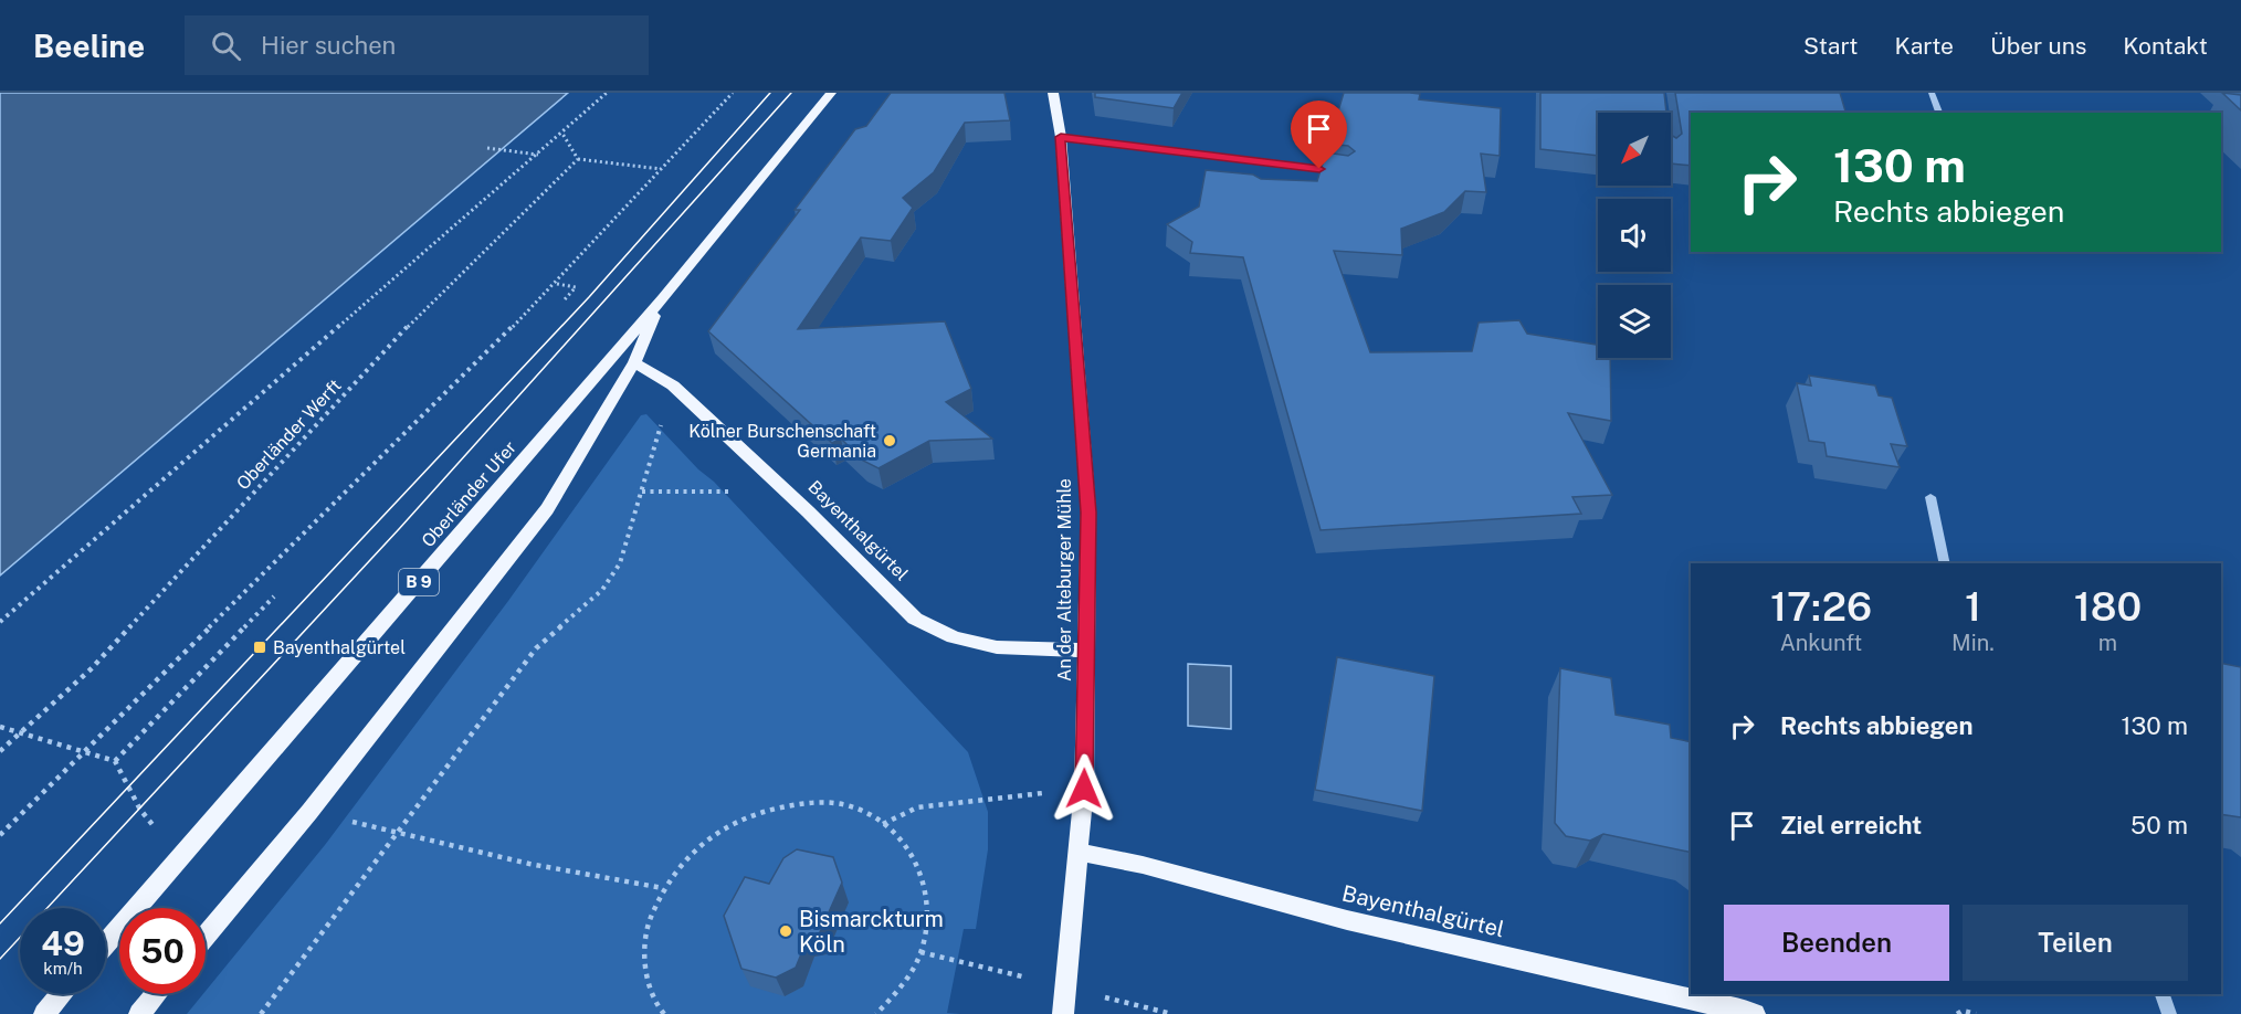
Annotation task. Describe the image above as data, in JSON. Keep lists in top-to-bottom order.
{
  "streets": {
    "main road": [
      "Oberländer Ufer",
      "Bayenthalgürtel",
      "An der Alteburger Mühle",
      "B 9"
    ],
    "path": ["Oberländer Werft"]
  },
  "crossings": [
    ["Oberländer Ufer", "Bayenthalgürtel"],
    ["Bayenthalgürtel", "An der Alteburger Mühle"]
  ],
  "places": {
    "other": ["Kölner Burschenschaft Germania", "Bismarckturm Köln"],
    "transit": ["Bayenthalgürtel"]
  },
  "north": "bottom left",
  "page": {
    "header": "Beeline",
    "search": "Hier suchen",
    "nav": [
      "Start",
      "Karte",
      "Über uns",
      "Kontakt"
    ],
    "turn": ["130 m", "Rechts abbiegen"],
    "eta": [
      "17:26",
      "Ankunft",
      "1",
      "Min.",
      "180",
      "m"
    ],
    "list": [
      {
        "name": "Rechts abbiegen",
        "value": "130 m"
      },
      {
        "name": "Ziel erreicht",
        "value": "50 m"
      }
    ],
    "buttons": ["Beenden", "Teilen"],
    "speed": "49 km/h",
    "limit": "50"
  }
}
